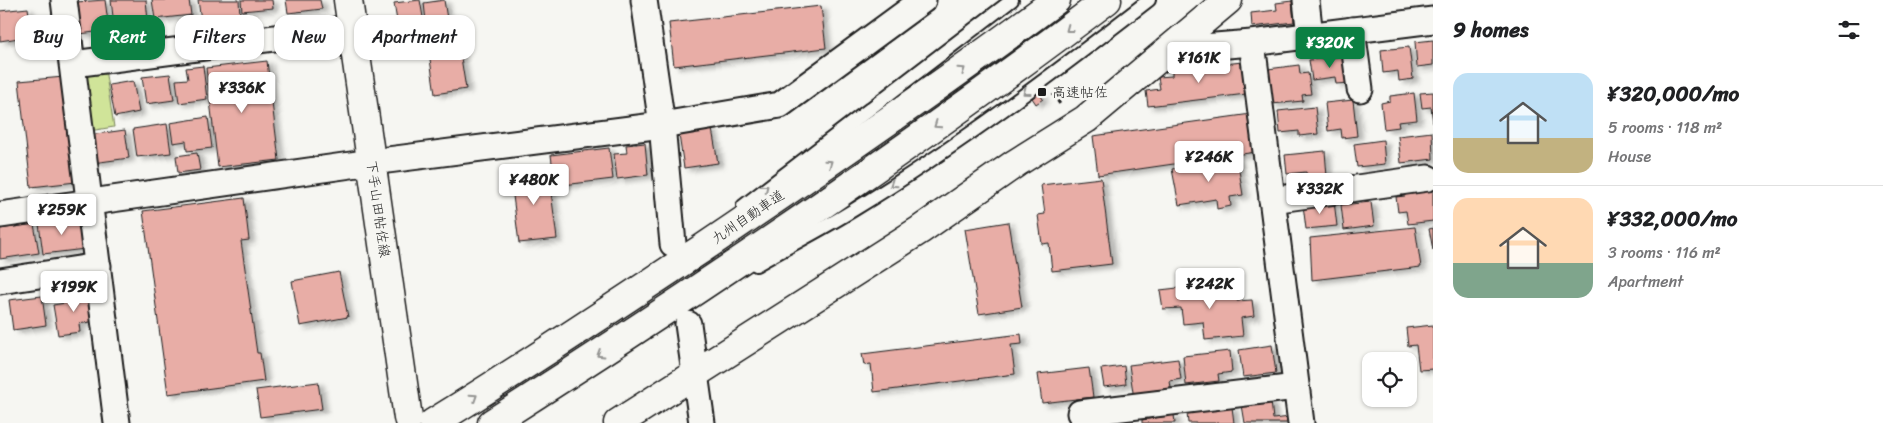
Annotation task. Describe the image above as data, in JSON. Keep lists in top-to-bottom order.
{
  "streets": {
    "main road": ["下手山田帖佐線", "九州自動車道"]
  },
  "crossings": [
    ["下手山田帖佐線", "九州自動車道"]
  ],
  "places": {
    "transit": ["高速帖佐"]
  },
  "page": {
    "heading": "9 homes",
    "chip": [
      "Buy",
      "Rent",
      "Filters",
      "New",
      "Apartment"
    ],
    "price": [
      "¥320K",
      "¥161K",
      "¥336K",
      "¥246K",
      "¥480K",
      "¥332K",
      "¥259K",
      "¥242K",
      "¥199K"
    ],
    "list": [
      {
        "name": "¥320,000/mo",
        "note": "5 rooms · 118 m² · House"
      },
      {
        "name": "¥332,000/mo",
        "note": "3 rooms · 116 m² · Apartment"
      }
    ]
  }
}
